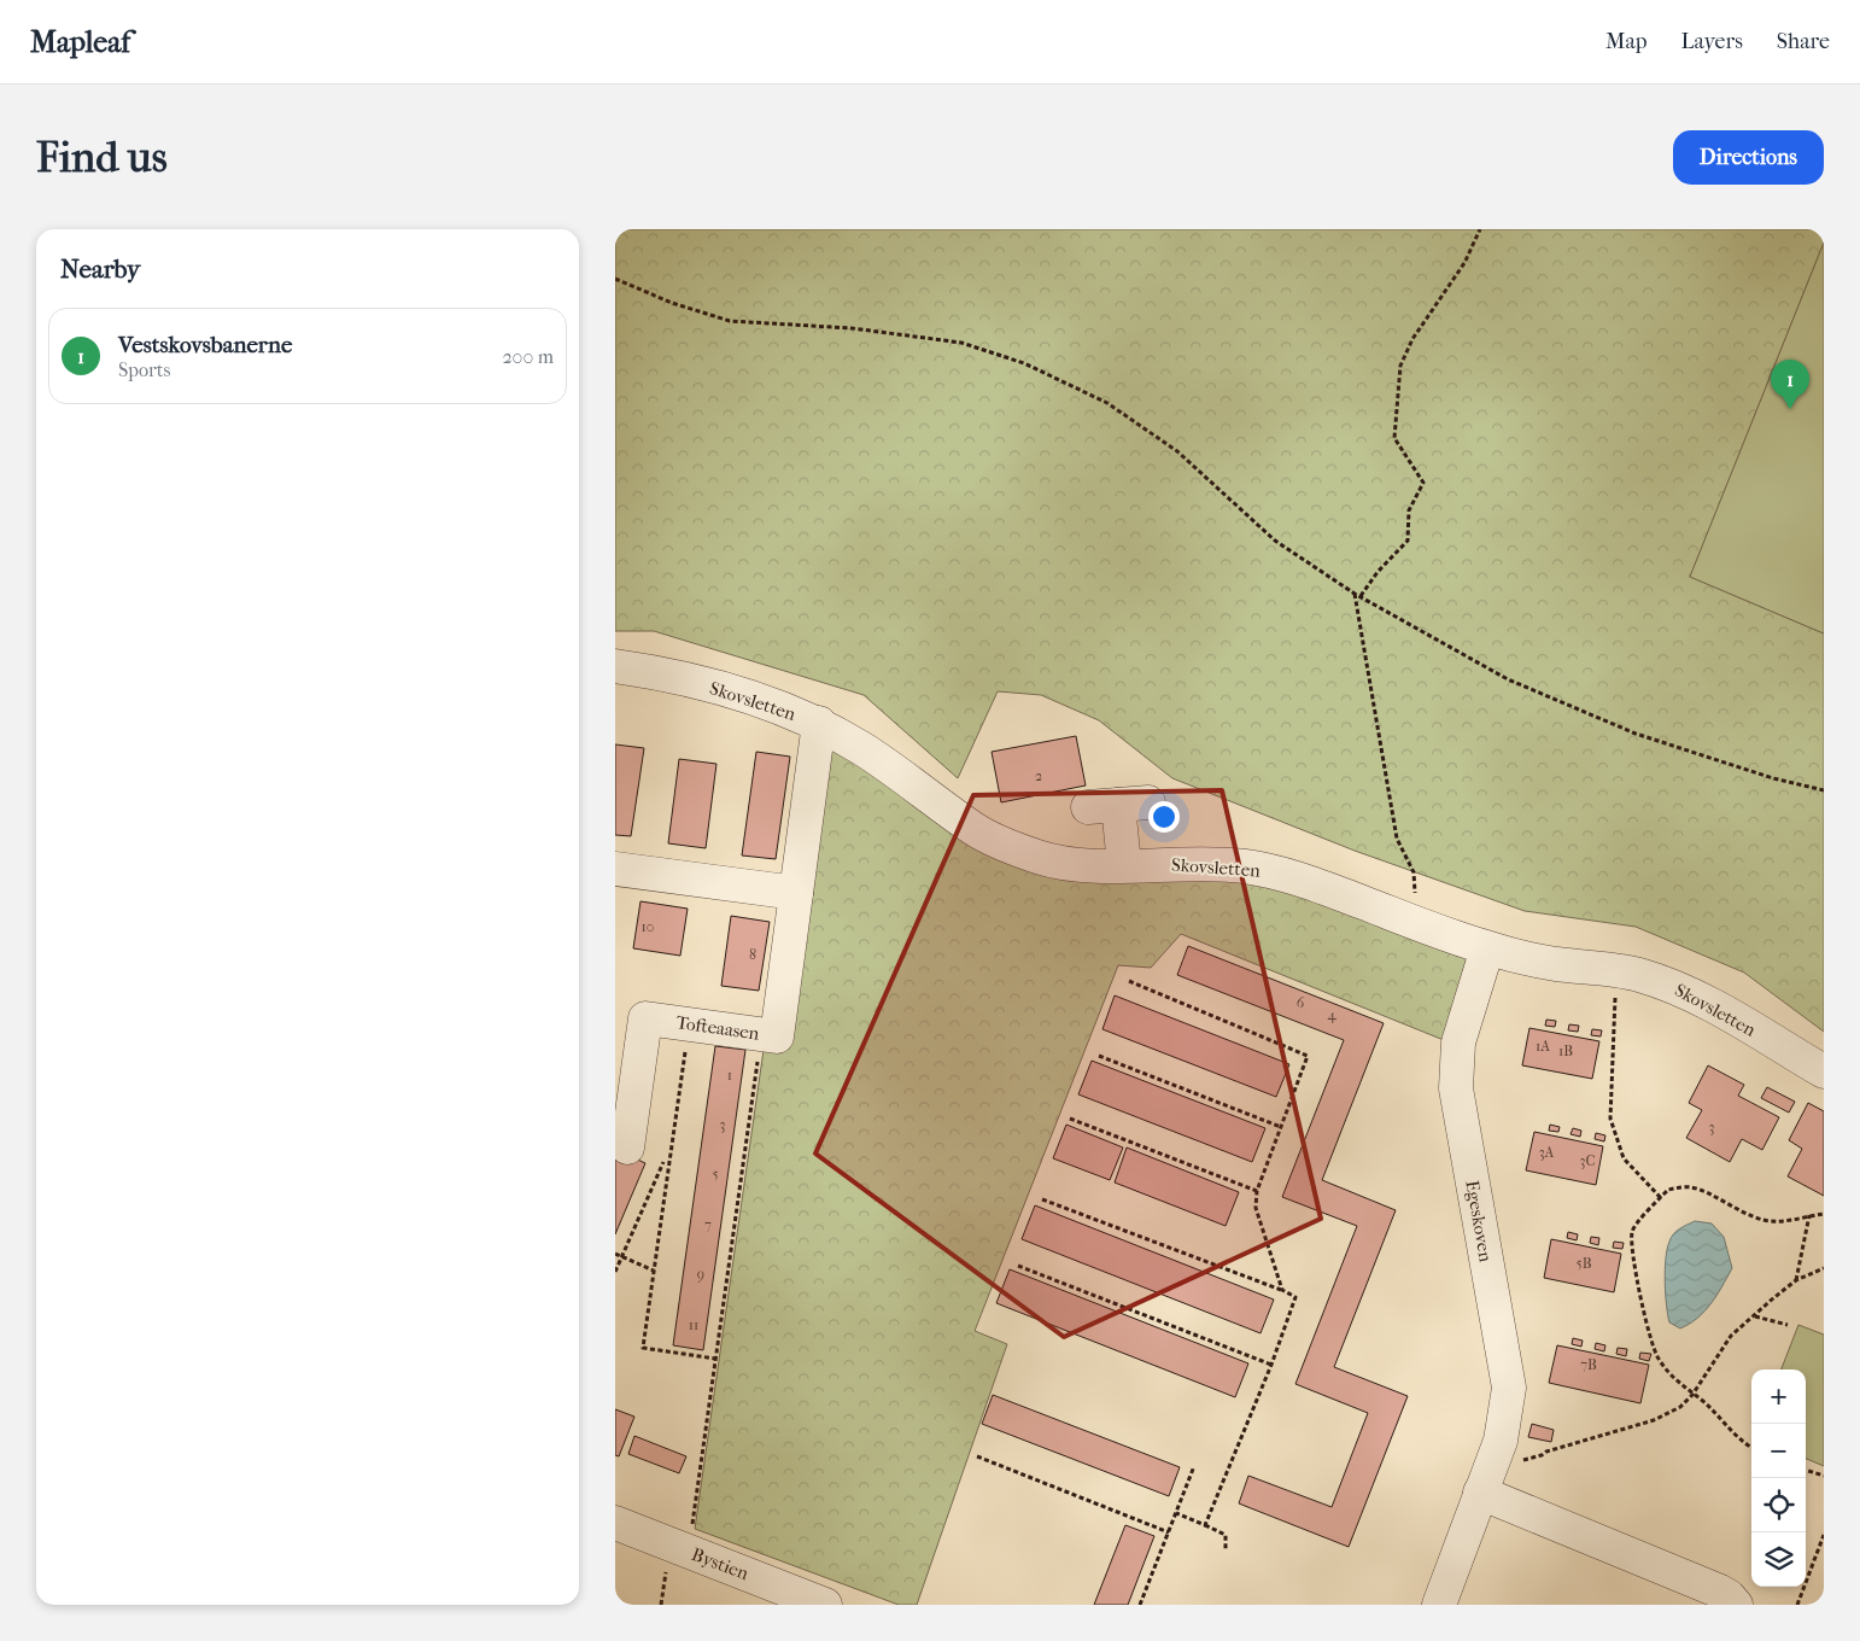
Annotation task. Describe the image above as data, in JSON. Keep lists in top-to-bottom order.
{
  "streets": {
    "street": [
      "Skovsletten",
      "Tofteaasen",
      "Egeskoven",
      "Bystien"
    ]
  },
  "crossings": [
    ["Skovsletten", "Tofteaasen"],
    ["Skovsletten", "Egeskoven"]
  ],
  "house_numbers": [
    "2",
    "10",
    "8",
    "6",
    "4",
    "1A",
    "1B",
    "1",
    "3",
    "3",
    "3A",
    "3C",
    "5",
    "7",
    "5B",
    "9",
    "11",
    "7B"
  ],
  "page": {
    "header": "Mapleaf",
    "nav": ["Map", "Layers", "Share"],
    "buttons": "Directions",
    "title": "Find us",
    "heading": "Nearby",
    "list": [
      {
        "mark": "1",
        "name": "Vestskovsbanerne",
        "note": "Sports",
        "value": "200 m"
      }
    ],
    "pins": "1",
    "map_buttons": ["+", "−"]
  }
}
